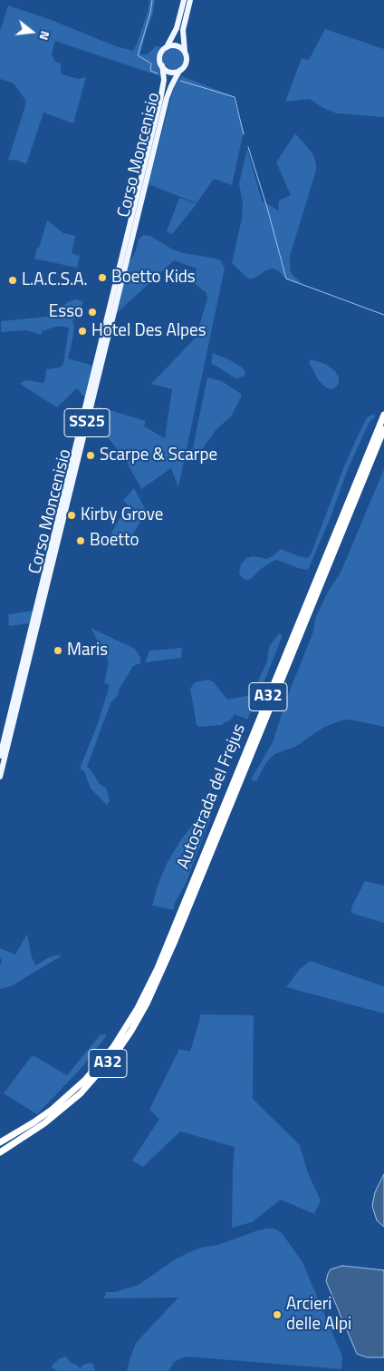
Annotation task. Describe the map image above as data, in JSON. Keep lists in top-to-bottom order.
{
  "streets": {
    "highway": ["A32", "Autostrada del Frejus"],
    "main road": ["Corso Moncenisio", "SS25"]
  },
  "places": [
    "Boetto Kids",
    "L.A.C.S.A.",
    "Esso",
    "Hotel Des Alpes",
    "Scarpe & Scarpe",
    "Kirby Grove",
    "Boetto",
    "Maris",
    "Arcieri delle Alpi"
  ],
  "north": "right"
}
